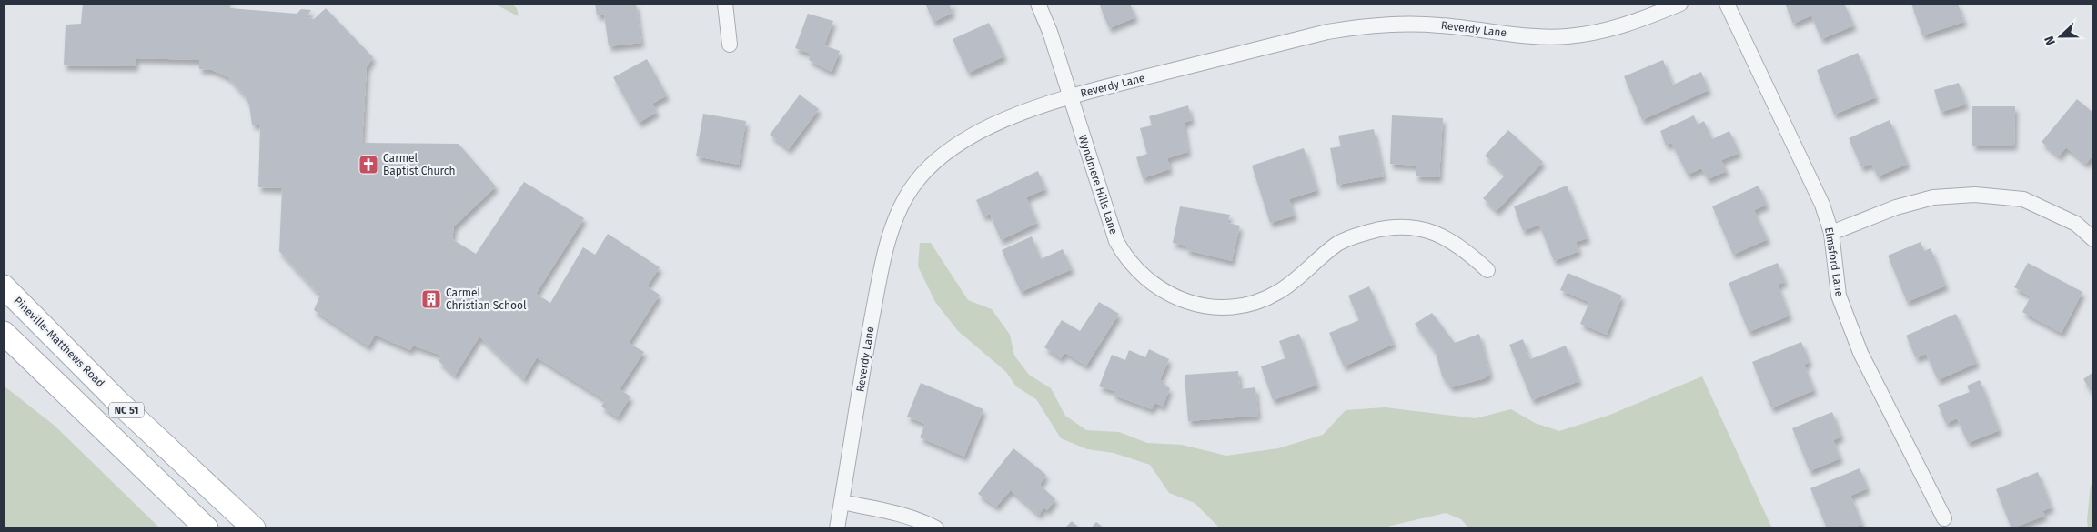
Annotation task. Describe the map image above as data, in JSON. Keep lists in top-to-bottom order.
{
  "streets": {
    "main road": ["Pineville-Matthews Road", "NC 51"],
    "street": ["Reverdy Lane", "Wyndmere Hills Lane", "Elmsford Lane"]
  },
  "crossings": [
    ["Reverdy Lane", "Wyndmere Hills Lane"]
  ],
  "places": {
    "church": ["Carmel Baptist Church"],
    "building": ["Carmel Christian School"]
  },
  "north": "left"
}
